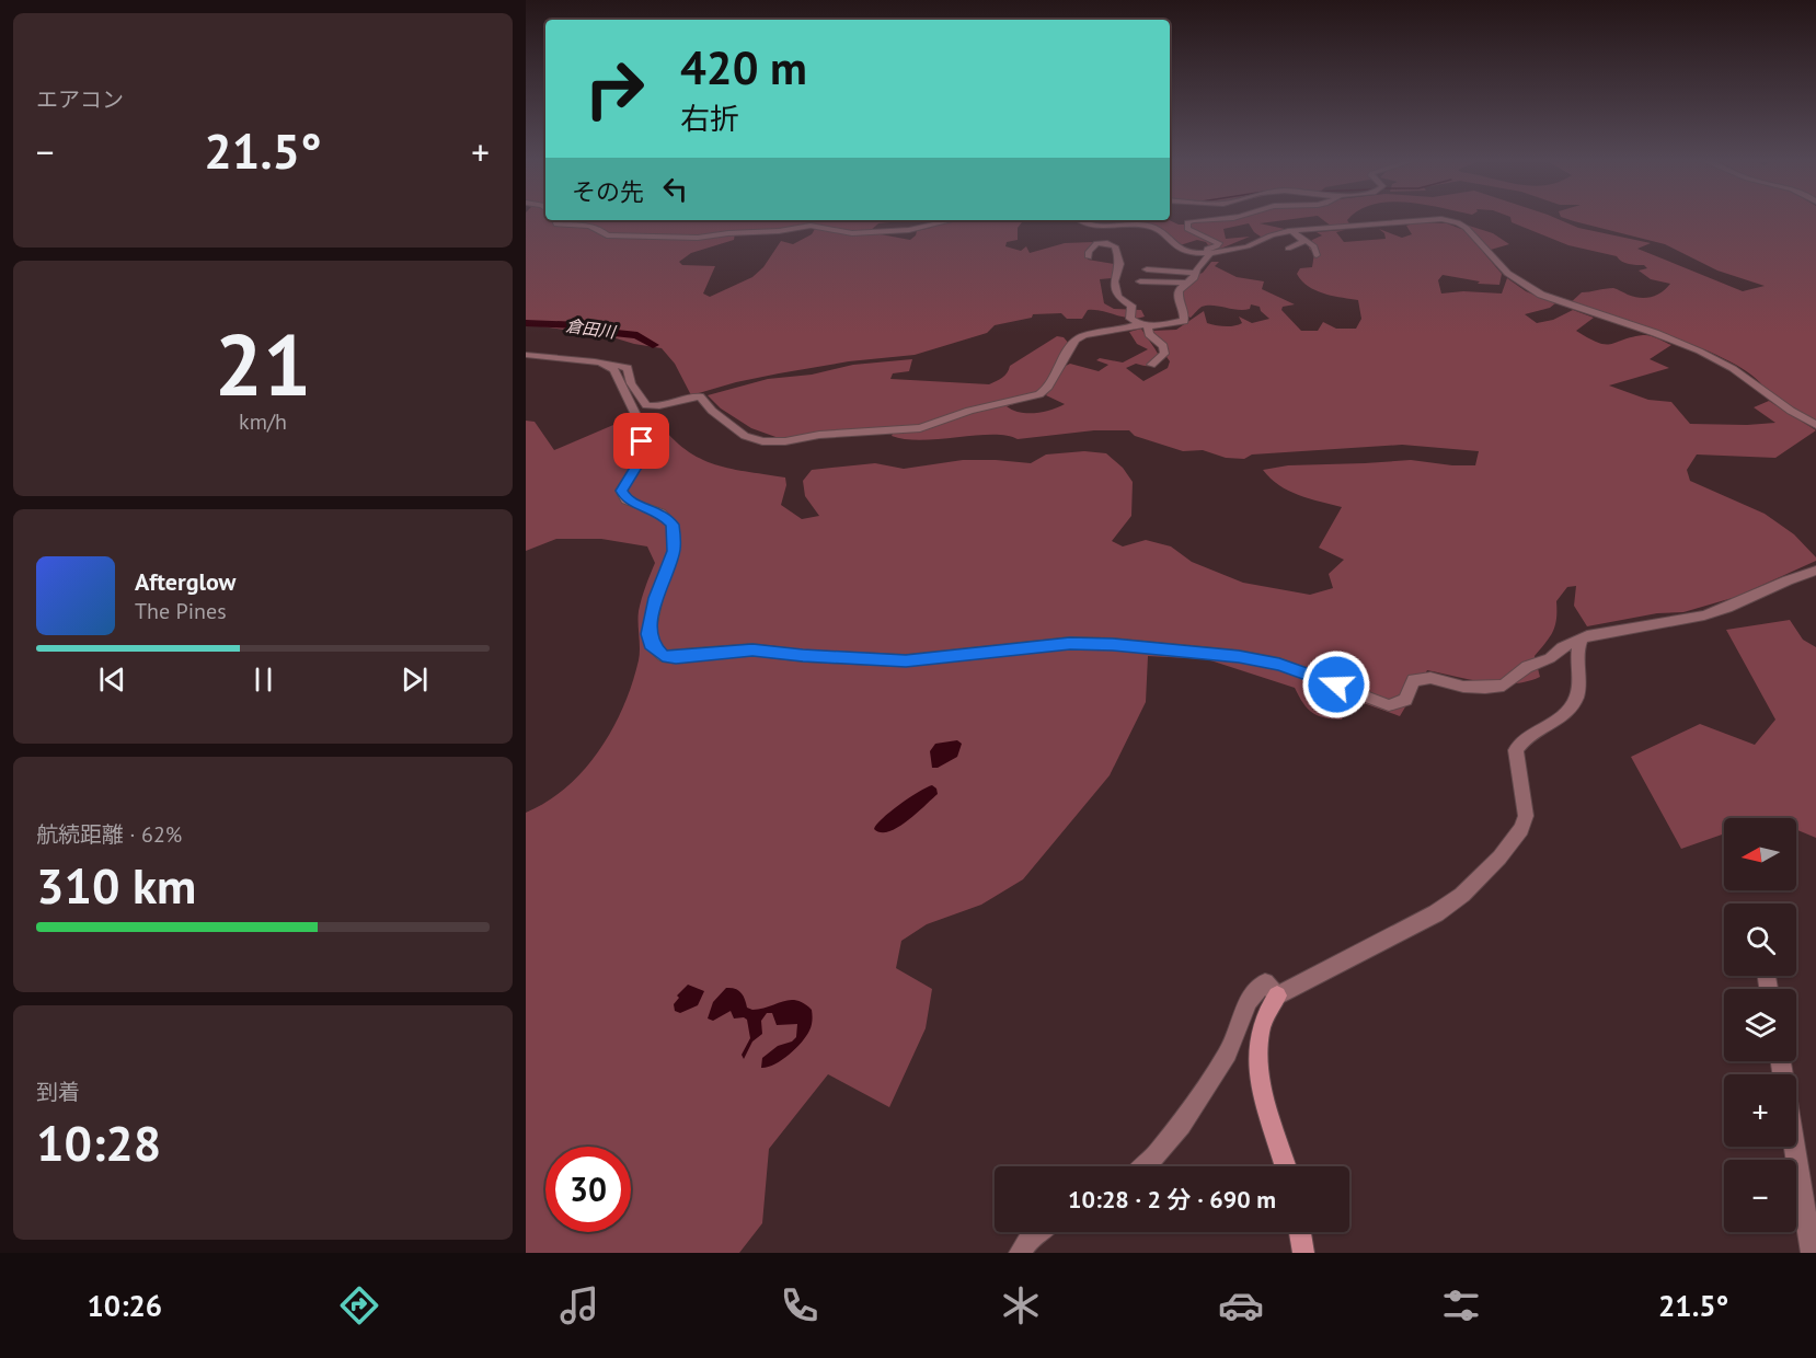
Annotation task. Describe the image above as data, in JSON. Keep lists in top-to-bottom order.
{
  "water": ["倉田川"],
  "north": "left",
  "page": {
    "tile": [
      "エアコン",
      ["21", "km/h"],
      ["航続距離 · 62%", "310 km"],
      ["到着", "10:28"]
    ],
    "turn": ["420 m", "右折"],
    "heat": ["−", "21.5°", "+"],
    "then": "その先",
    "song": ["Afterglow", "The Pines"],
    "map_buttons": ["+", "−"],
    "limit": "30",
    "trip": "10:28 · 2 分 · 690 m",
    "tabs": ["10:26", "21.5°"]
  }
}
